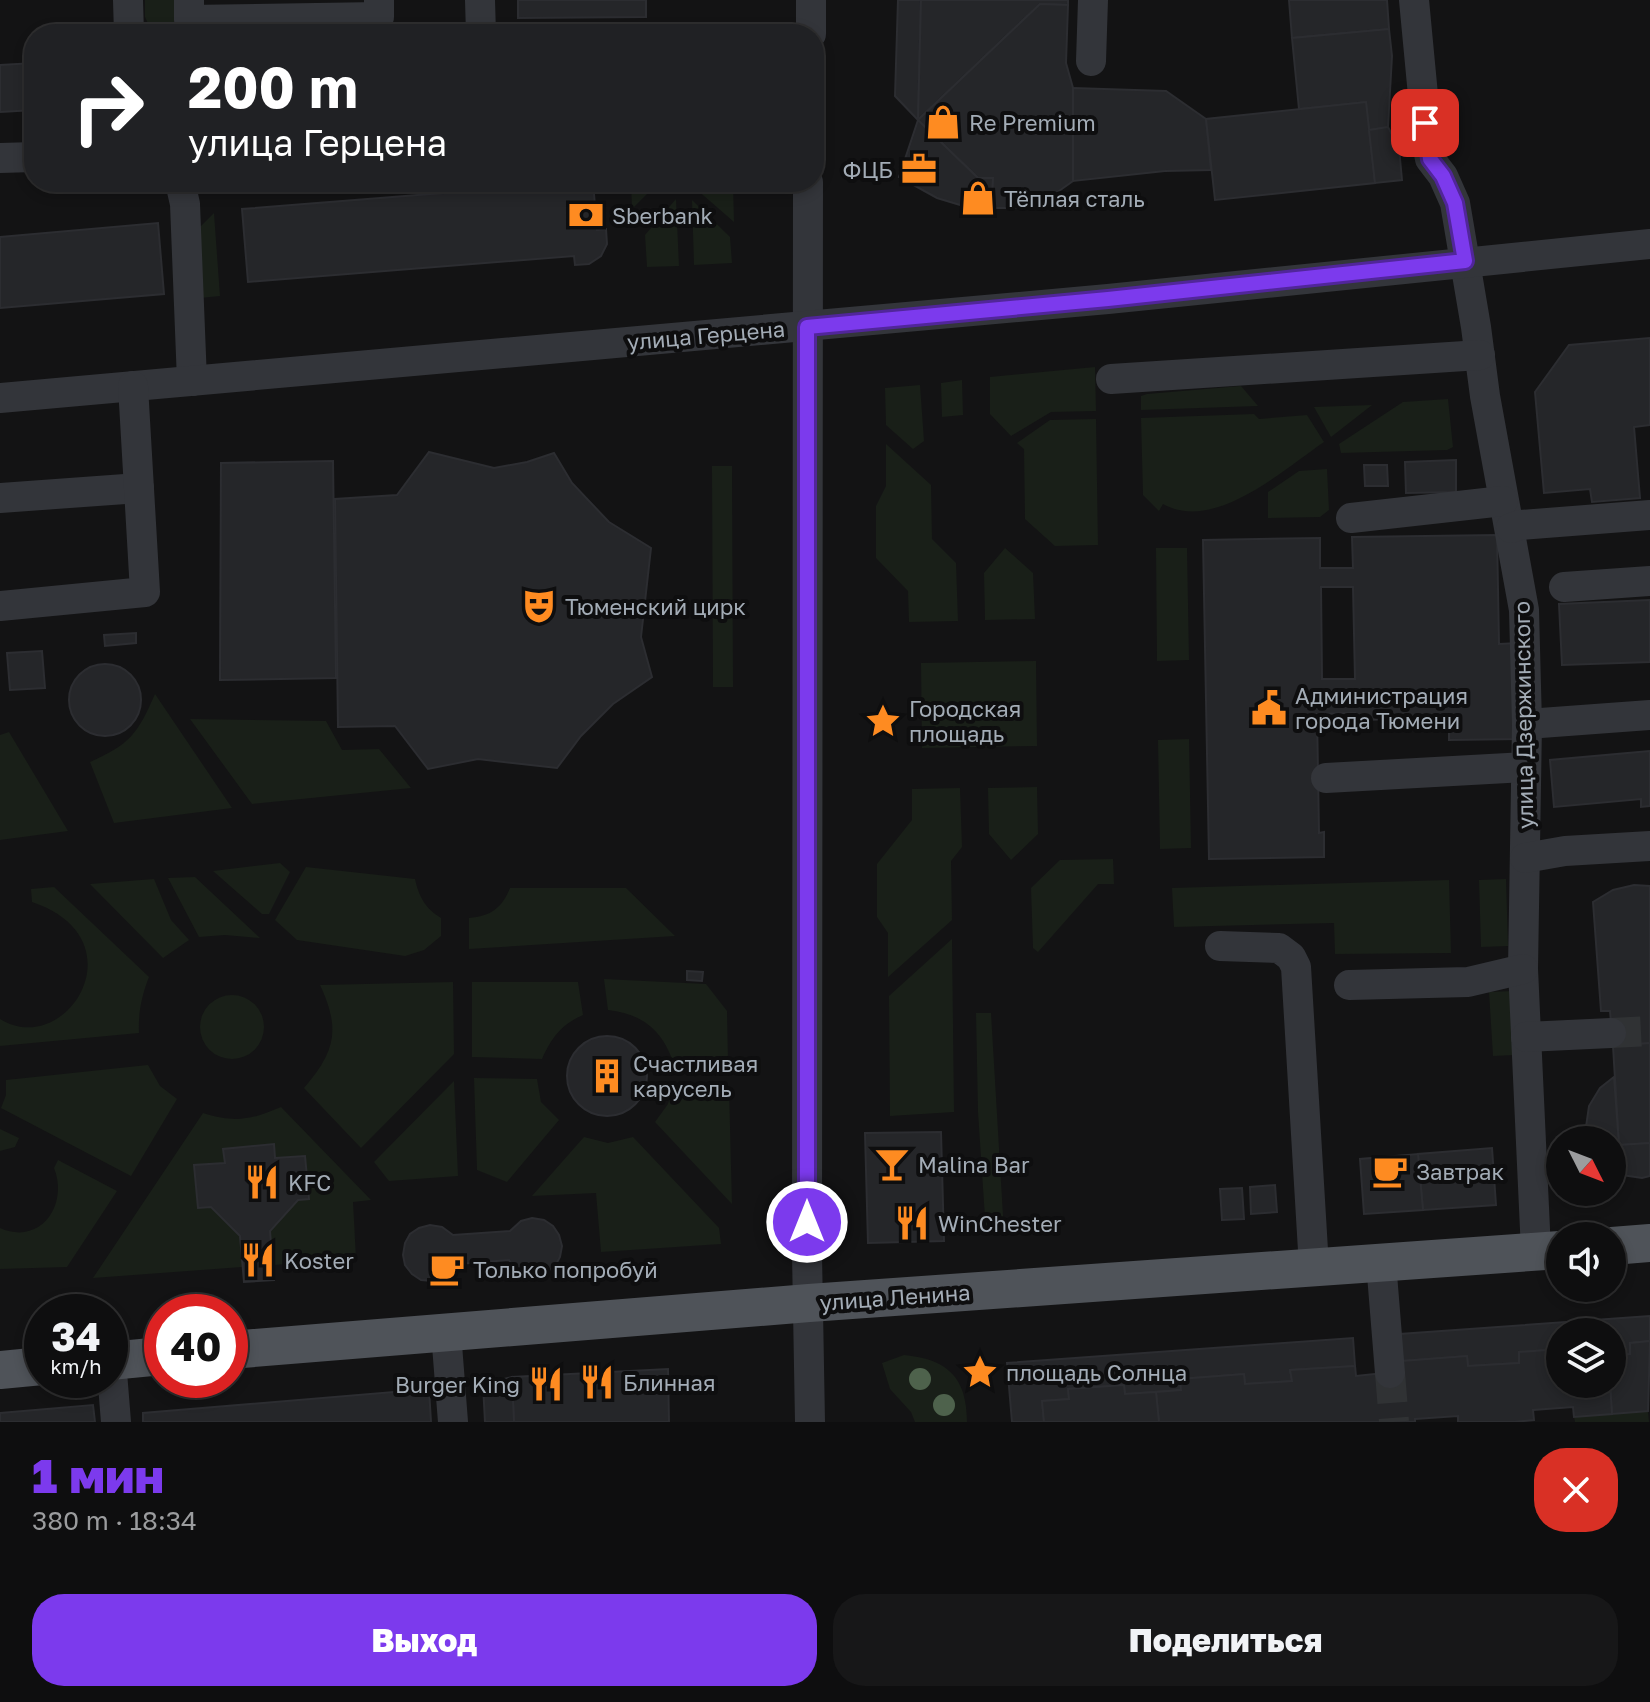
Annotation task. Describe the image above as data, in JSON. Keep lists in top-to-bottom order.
{
  "streets": {
    "main road": ["улица Ленина"],
    "street": ["улица Герцена", "улица Дзержинского"]
  },
  "crossings": [
    ["улица Герцена", "улица Дзержинского"]
  ],
  "places": {
    "shop": ["Re Premium", "Тёплая сталь"],
    "office": ["ФЦБ"],
    "bank": ["Sberbank"],
    "theatre": ["Тюменский цирк"],
    "public building": ["Администрация города Тюмени"],
    "place": ["Городская площадь", "площадь Солнца"],
    "building": ["Счастливая карусель"],
    "bar": ["Malina Bar"],
    "cafe": ["Завтрак", "Только попробуй"],
    "restaurant": [
      "KFC",
      "WinChester",
      "Koster",
      "Блинная",
      "Burger King"
    ]
  },
  "north": "bottom right",
  "page": {
    "turn": ["200 m", "улица Герцена"],
    "speed": "34 km/h",
    "limit": "40",
    "heading": ["1 мин", "380 m · 18:34"],
    "buttons": ["Выход", "Поделиться"]
  }
}
